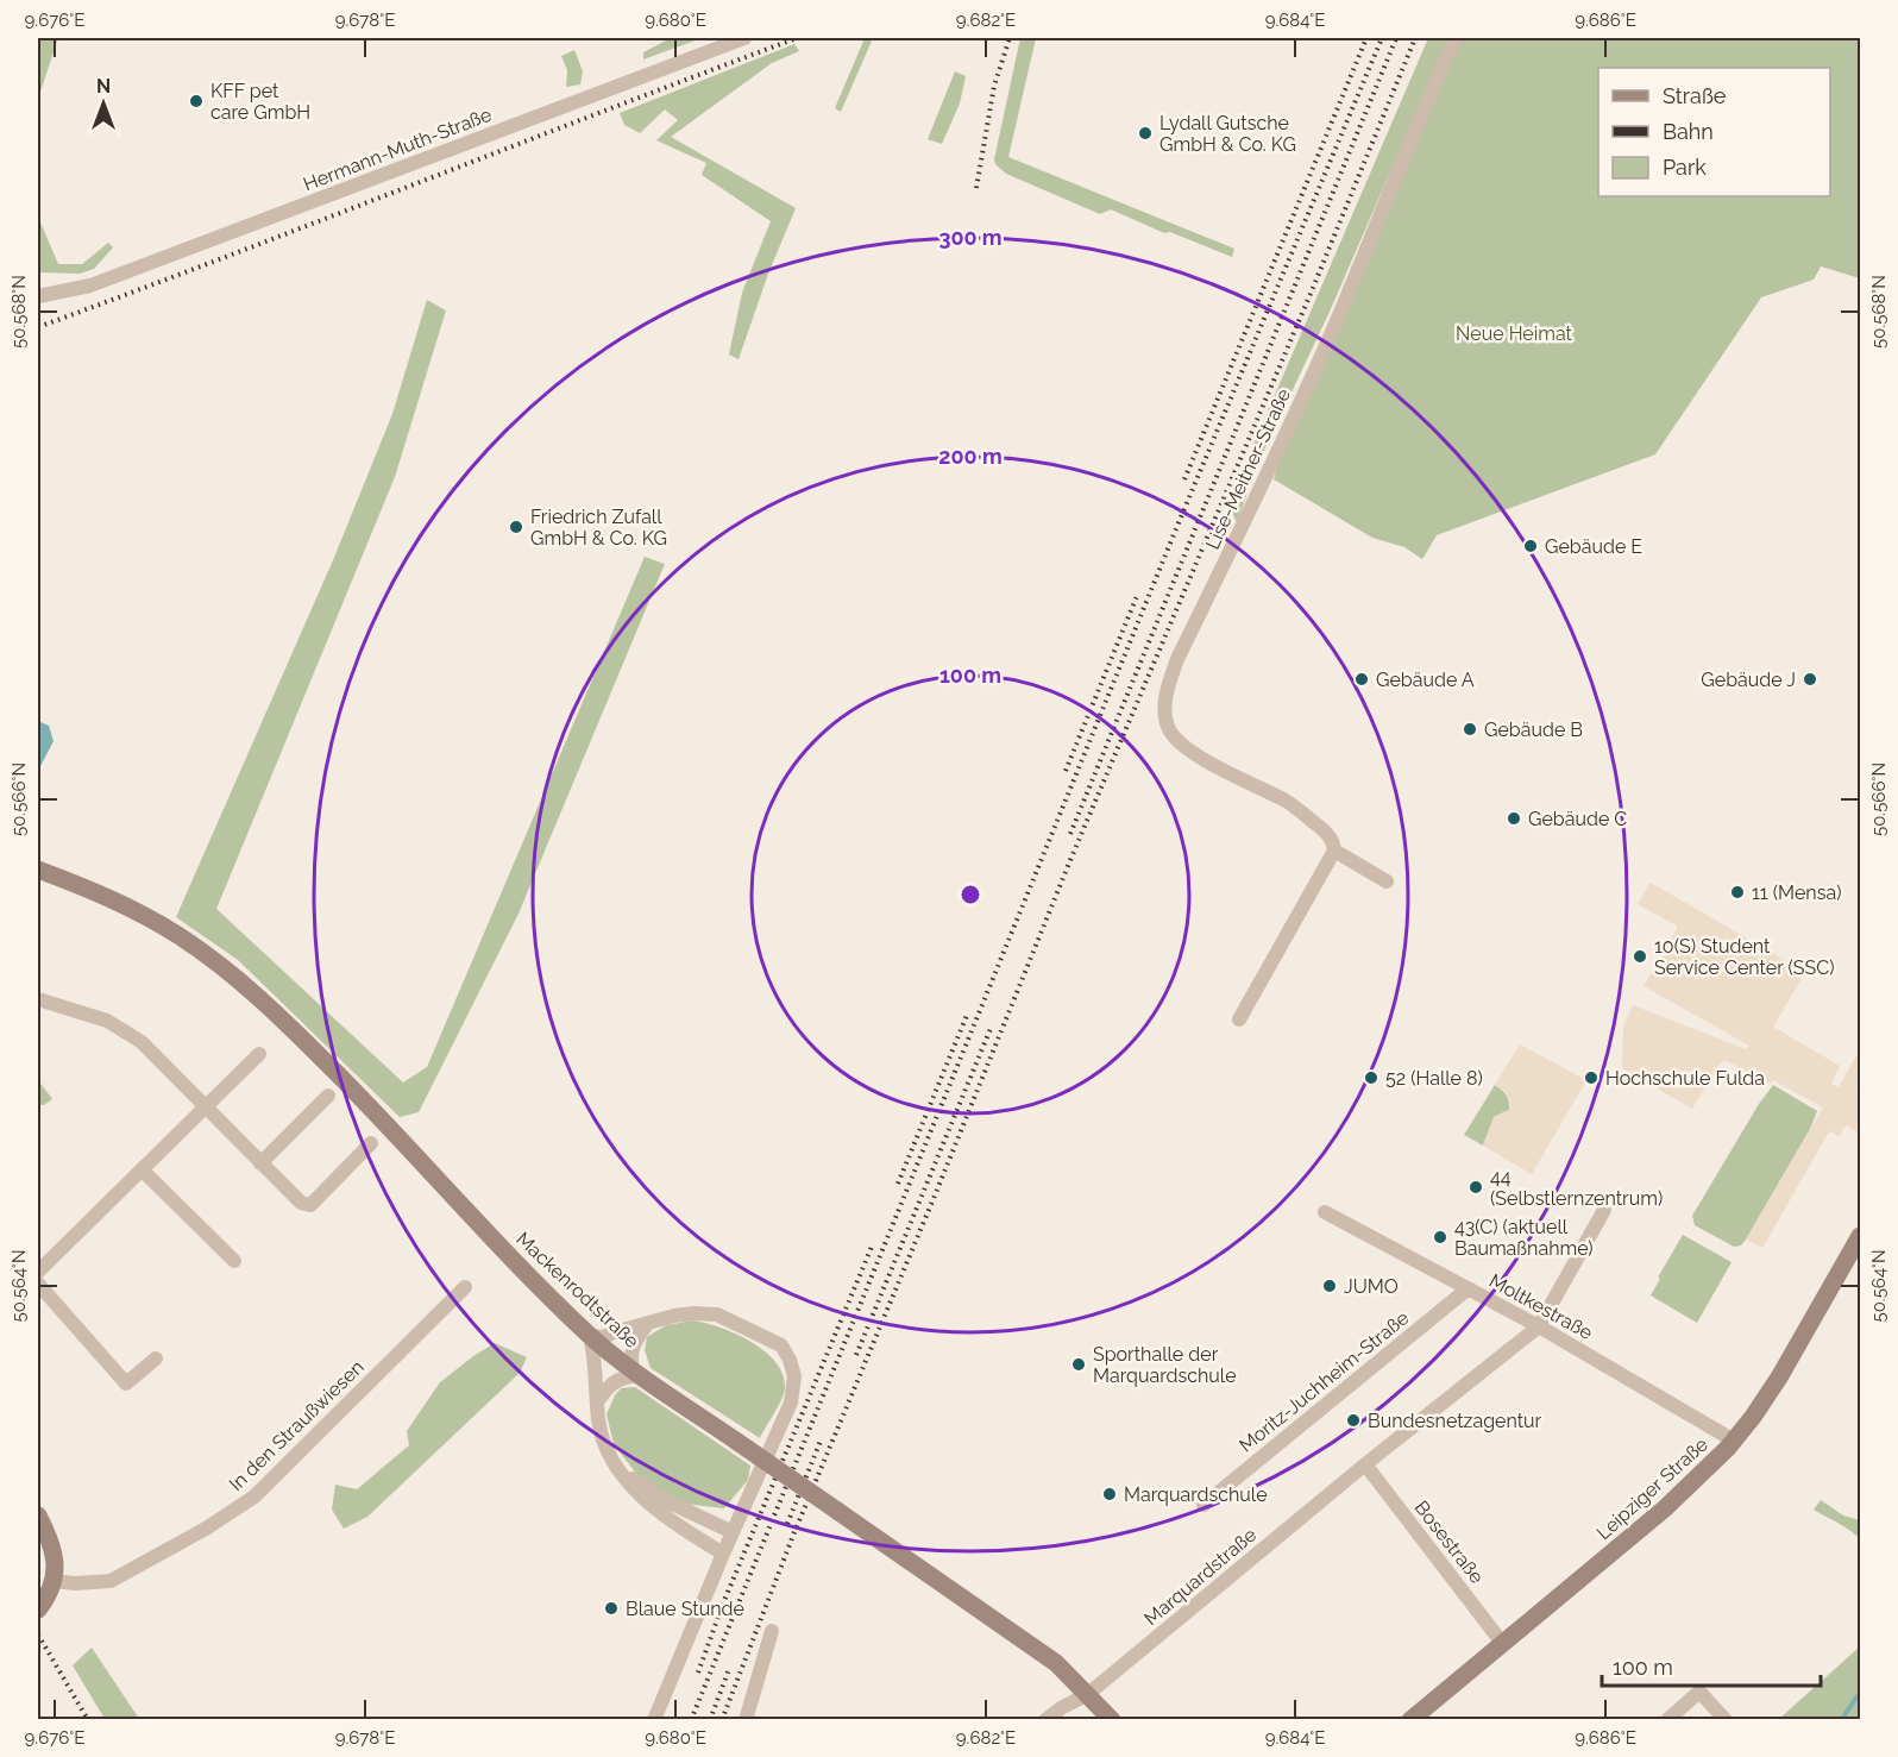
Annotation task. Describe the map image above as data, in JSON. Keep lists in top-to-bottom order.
{
  "streets": {
    "street": [
      "Hermann-Muth-Straße",
      "Lise-Meitner-Straße",
      "Mackenrodtstraße",
      "Moltkestraße",
      "Moritz-Juchheim-Straße",
      "In den Straußwiesen",
      "Leipziger Straße",
      "Bosestraße",
      "Marquardstraße"
    ]
  },
  "crossings": [
    ["Mackenrodtstraße", "Marquardstraße"],
    ["Moltkestraße", "Moritz-Juchheim-Straße"],
    ["Moltkestraße", "Leipziger Straße"],
    ["Moltkestraße", "Marquardstraße"],
    ["Leipziger Straße", "Bosestraße"],
    ["Bosestraße", "Marquardstraße"]
  ],
  "parks": ["Neue Heimat"],
  "places": [
    "KFF pet care GmbH",
    "Lydall Gutsche GmbH & Co. KG",
    "Friedrich Zufall GmbH & Co. KG",
    "Gebäude E",
    "Gebäude A",
    "Gebäude J",
    "Gebäude B",
    "Gebäude C",
    "11 (Mensa)",
    "10(S) Student Service Center (SSC)",
    "52 (Halle 8)",
    "Hochschule Fulda",
    "44 (Selbstlernzentrum)",
    "43(C) (aktuell Baumaßnahme)",
    "JUMO",
    "Sporthalle der Marquardschule",
    "Bundesnetzagentur",
    "Marquardschule",
    "Blaue Stunde"
  ],
  "legend": ["Straße", "Bahn", "Park"],
  "scale_bar": "100 m",
  "north": "top",
  "coordinates": [
    "9.676°E",
    "9.678°E",
    "9.680°E",
    "9.682°E",
    "9.684°E",
    "9.686°E",
    "50.568°N",
    "50.566°N",
    "50.564°N"
  ],
  "rings": ["300 m", "200 m", "100 m"]
}
